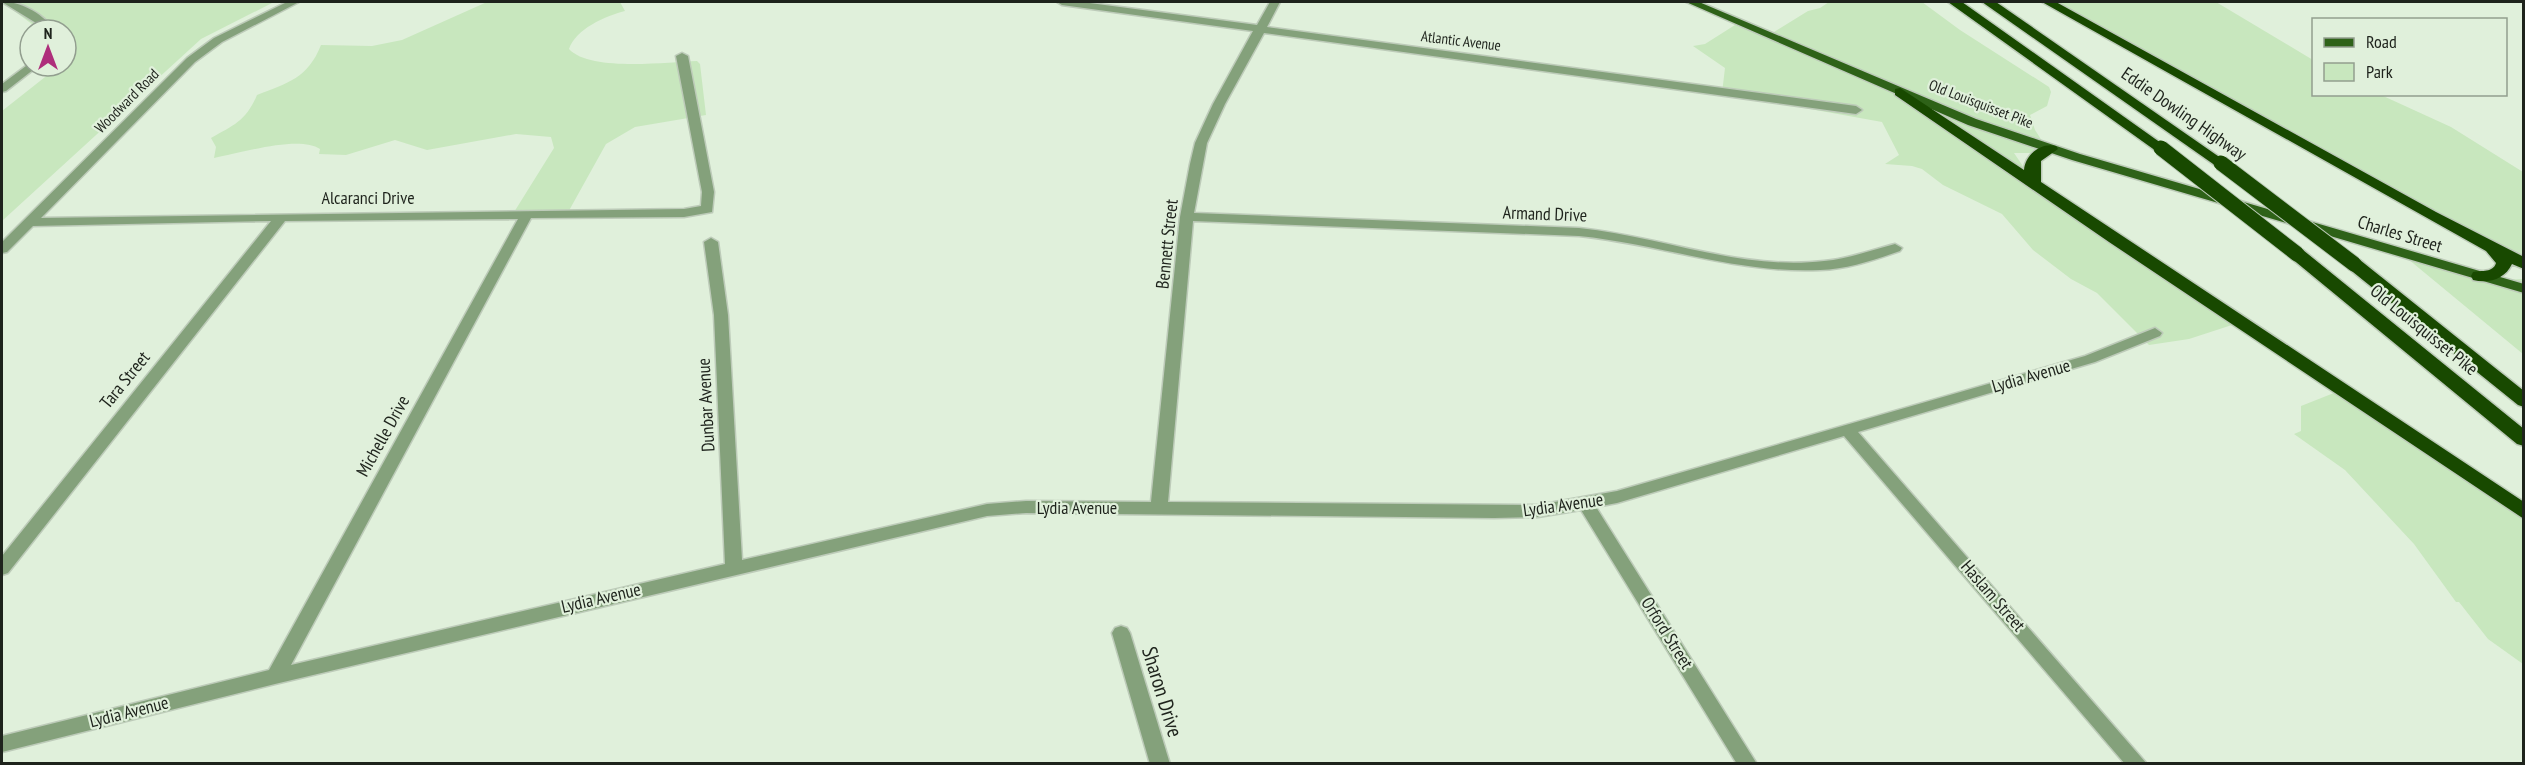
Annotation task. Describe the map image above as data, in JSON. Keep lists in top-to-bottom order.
{
  "streets": {
    "highway": ["Old Louisquisset Pike", "Eddie Dowling Highway"],
    "main road": ["Charles Street"],
    "street": [
      "Atlantic Avenue",
      "Woodward Road",
      "Alcaranci Drive",
      "Armand Drive",
      "Bennett Street",
      "Lydia Avenue",
      "Tara Street",
      "Dunbar Avenue",
      "Michelle Drive",
      "Haslam Street",
      "Orford Street",
      "Sharon Drive"
    ]
  },
  "crossings": [
    ["Atlantic Avenue", "Bennett Street"],
    ["Woodward Road", "Alcaranci Drive"],
    ["Old Louisquisset Pike", "Eddie Dowling Highway"],
    ["Old Louisquisset Pike", "Charles Street"],
    ["Alcaranci Drive", "Tara Street"],
    ["Alcaranci Drive", "Michelle Drive"],
    ["Armand Drive", "Bennett Street"],
    ["Bennett Street", "Lydia Avenue"],
    ["Lydia Avenue", "Dunbar Avenue"],
    ["Lydia Avenue", "Michelle Drive"],
    ["Lydia Avenue", "Haslam Street"],
    ["Lydia Avenue", "Orford Street"]
  ],
  "legend": ["Road", "Park"],
  "north": "top"
}
